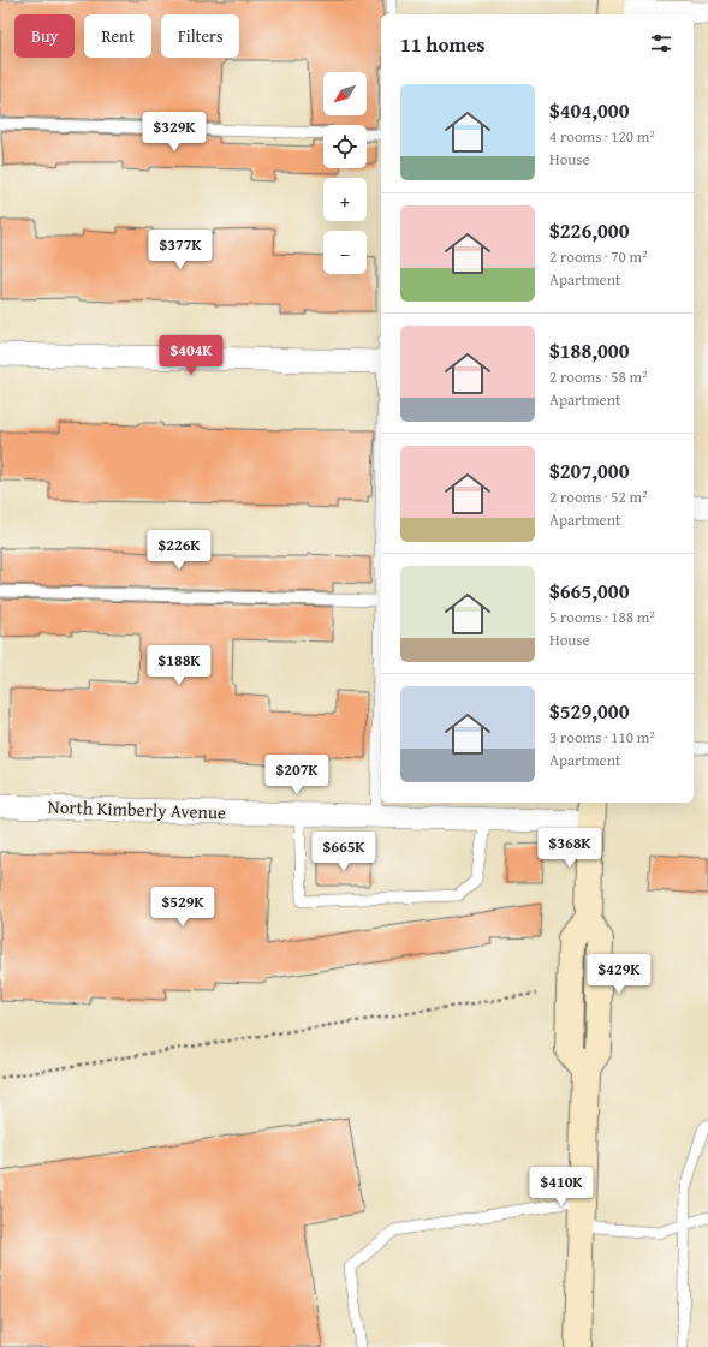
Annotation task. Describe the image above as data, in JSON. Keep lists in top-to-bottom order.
{
  "streets": {
    "street": ["North Kimberly Avenue"]
  },
  "north": "bottom left",
  "page": {
    "chip": ["Buy", "Rent", "Filters"],
    "heading": "11 homes",
    "map_buttons": ["+", "−"],
    "list": [
      {
        "name": "$404,000",
        "note": "4 rooms · 120 m² · House"
      },
      {
        "name": "$226,000",
        "note": "2 rooms · 70 m² · Apartment"
      },
      {
        "name": "$188,000",
        "note": "2 rooms · 58 m² · Apartment"
      },
      {
        "name": "$207,000",
        "note": "2 rooms · 52 m² · Apartment"
      },
      {
        "name": "$665,000",
        "note": "5 rooms · 188 m² · House"
      },
      {
        "name": "$529,000",
        "note": "3 rooms · 110 m² · Apartment"
      }
    ],
    "price": [
      "$329K",
      "$377K",
      "$404K",
      "$226K",
      "$188K",
      "$207K",
      "$368K",
      "$665K",
      "$529K",
      "$429K",
      "$410K"
    ]
  }
}
